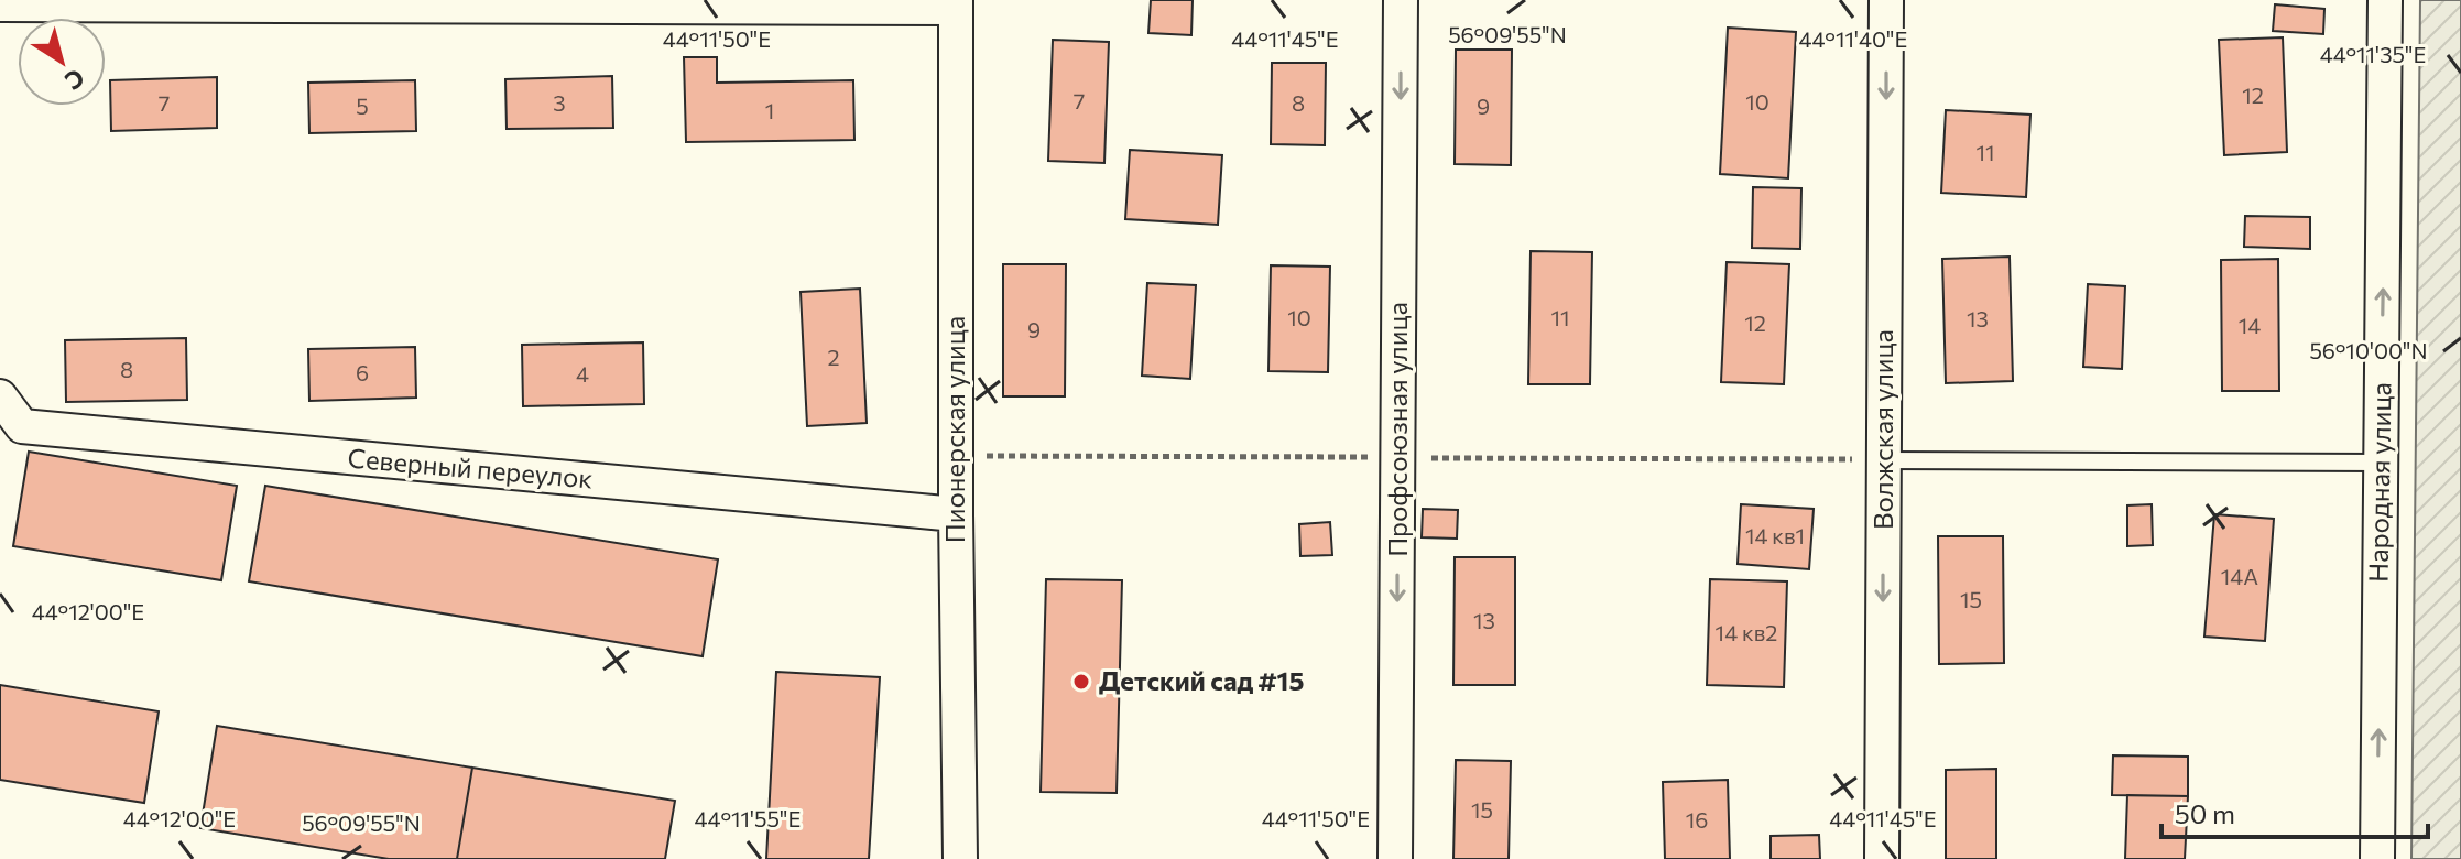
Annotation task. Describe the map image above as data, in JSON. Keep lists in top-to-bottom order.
{
  "streets": {
    "street": [
      "Пионерская улица",
      "Профсоюзная улица",
      "Волжская улица",
      "Северный переулок",
      "Народная улица"
    ]
  },
  "crossings": [
    ["Пионерская улица", "Северный переулок"]
  ],
  "one_way": ["Профсоюзная улица", "Волжская улица", "Народная улица"],
  "places": ["Детский сад #15"],
  "house_numbers": [
    "12",
    "7",
    "10",
    "7",
    "3",
    "8",
    "5",
    "9",
    "1",
    "11",
    "10",
    "11",
    "13",
    "12",
    "14",
    "9",
    "2",
    "8",
    "6",
    "4",
    "14 кв1",
    "14А",
    "15",
    "13",
    "14 кв2",
    "15",
    "16"
  ],
  "scale_bar": "50 m",
  "north": "bottom right",
  "coordinates": [
    "56°09'55\"N",
    "44°11'50\"E",
    "44°11'45\"E",
    "44°11'40\"E",
    "44°11'35\"E",
    "56°10'00\"N",
    "44°12'00\"E",
    "44°11'55\"E"
  ]
}
